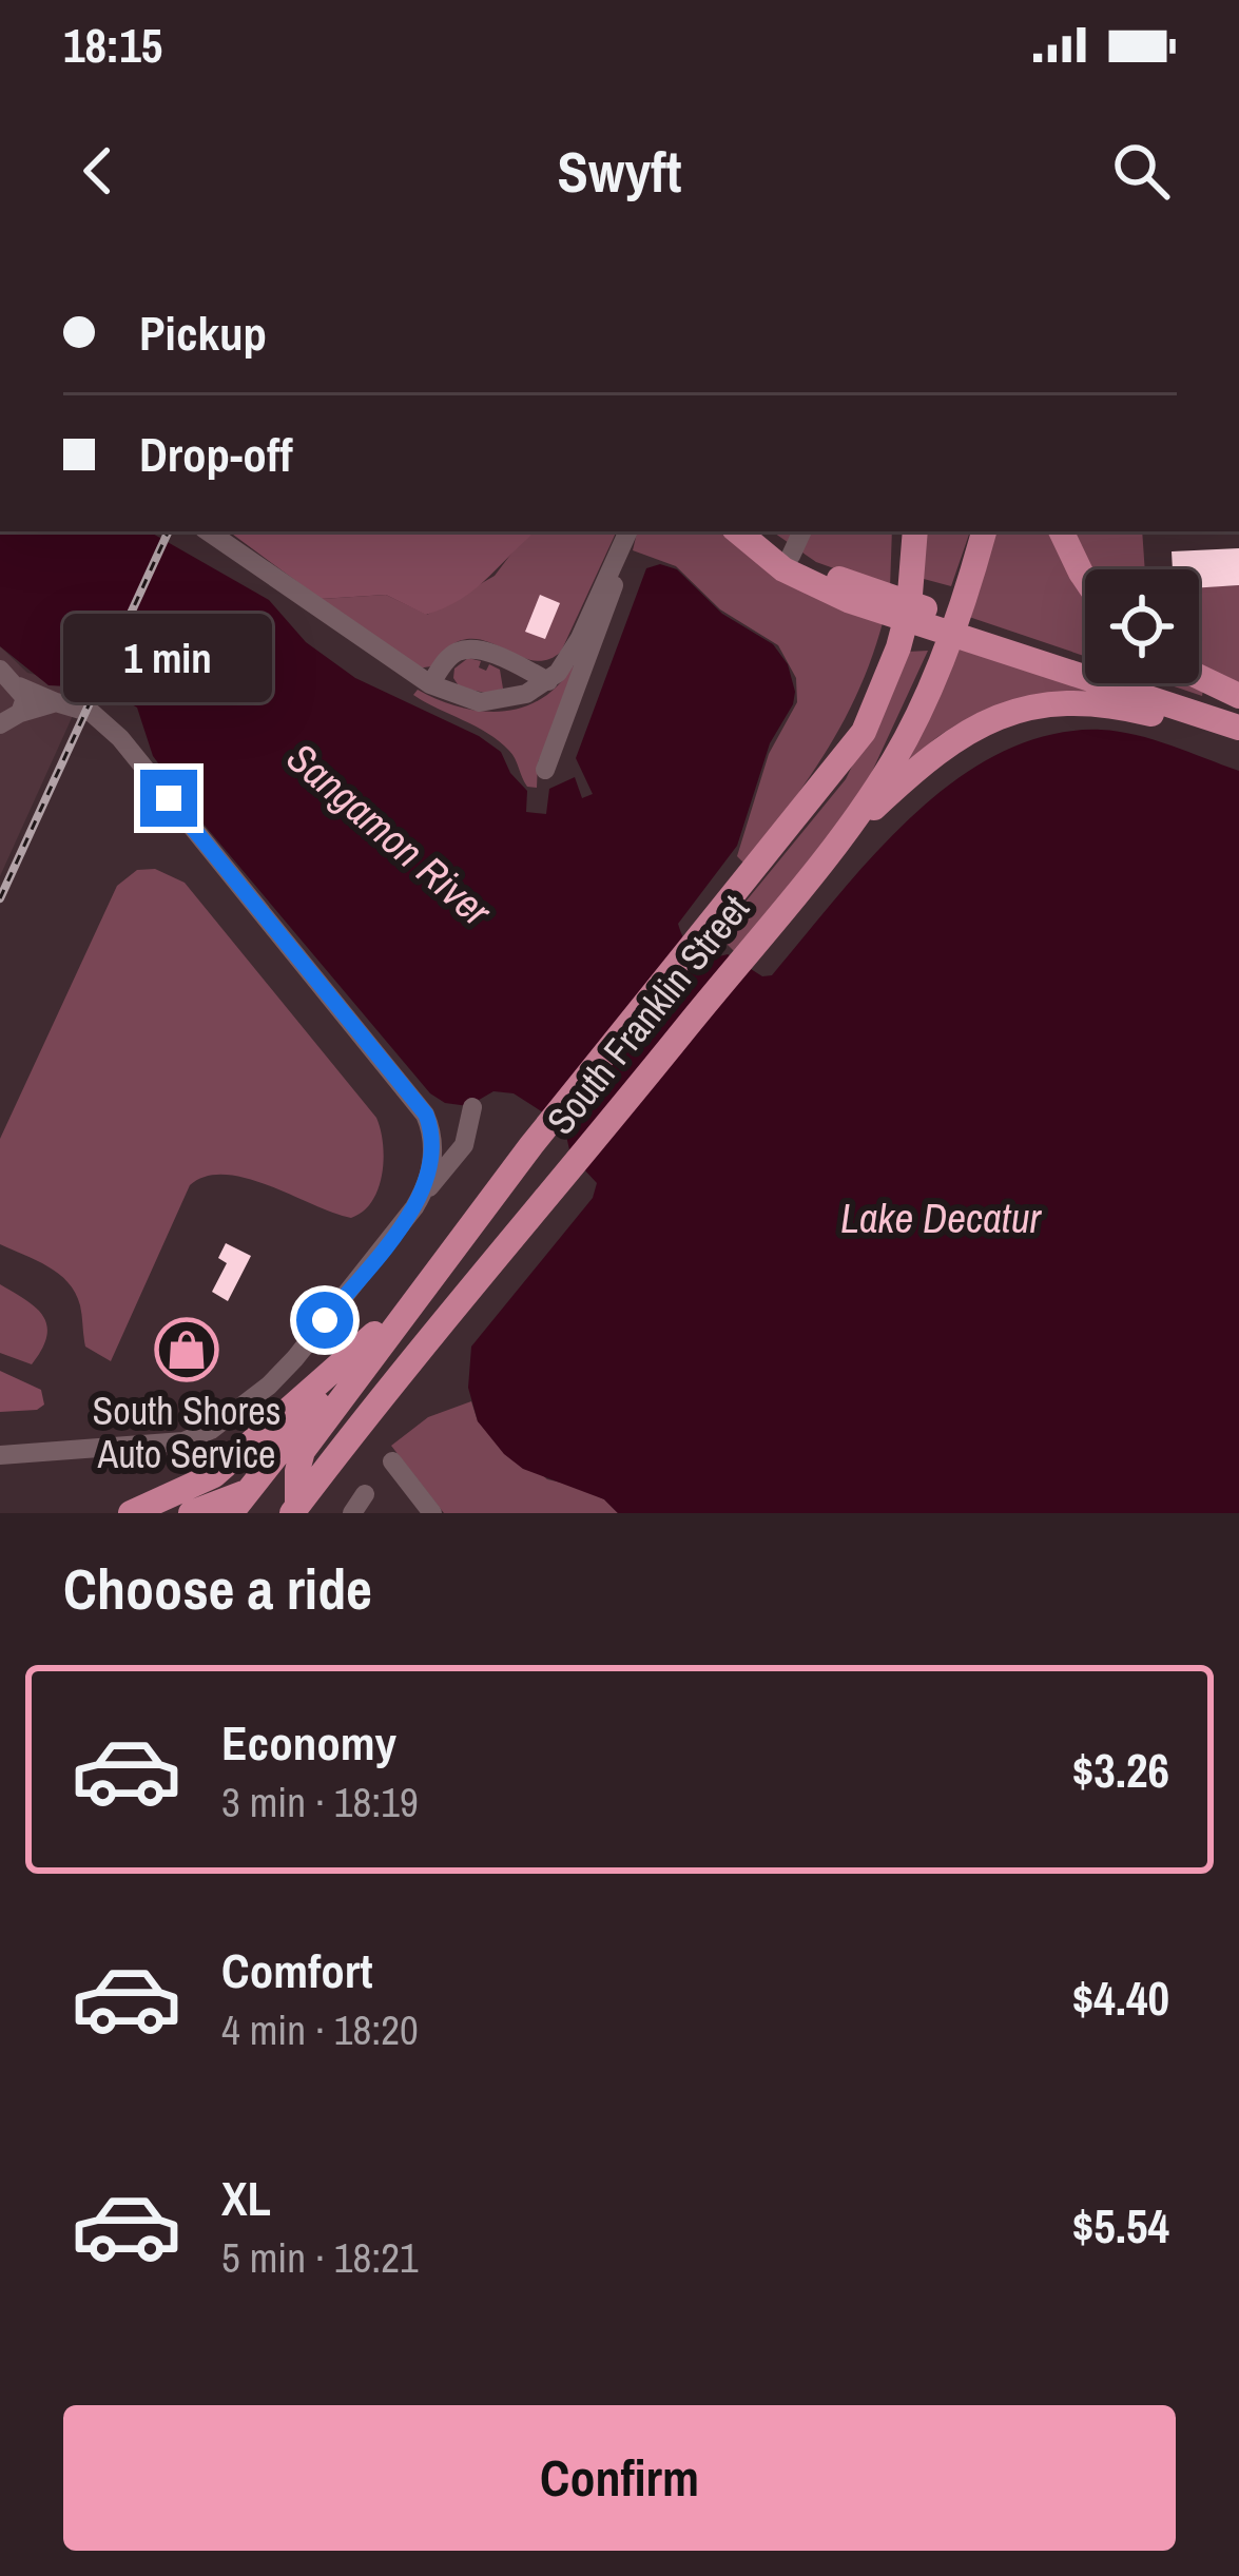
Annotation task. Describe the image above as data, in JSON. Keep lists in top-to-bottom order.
{
  "streets": {
    "main road": ["South Franklin Street"]
  },
  "water": ["Sangamon River", "Lake Decatur"],
  "places": {
    "shop": ["South Shores Auto Service"]
  },
  "page": {
    "status": "18:15",
    "header": "Swyft",
    "banner": ["Pickup", "Drop-off"],
    "bubble": "1 min",
    "heading": "Choose a ride",
    "list": [
      {
        "name": "Economy",
        "note": "3 min · 18:19",
        "value": "$3.26"
      },
      {
        "name": "Comfort",
        "note": "4 min · 18:20",
        "value": "$4.40"
      },
      {
        "name": "XL",
        "note": "5 min · 18:21",
        "value": "$5.54"
      }
    ],
    "buttons": "Confirm"
  }
}
